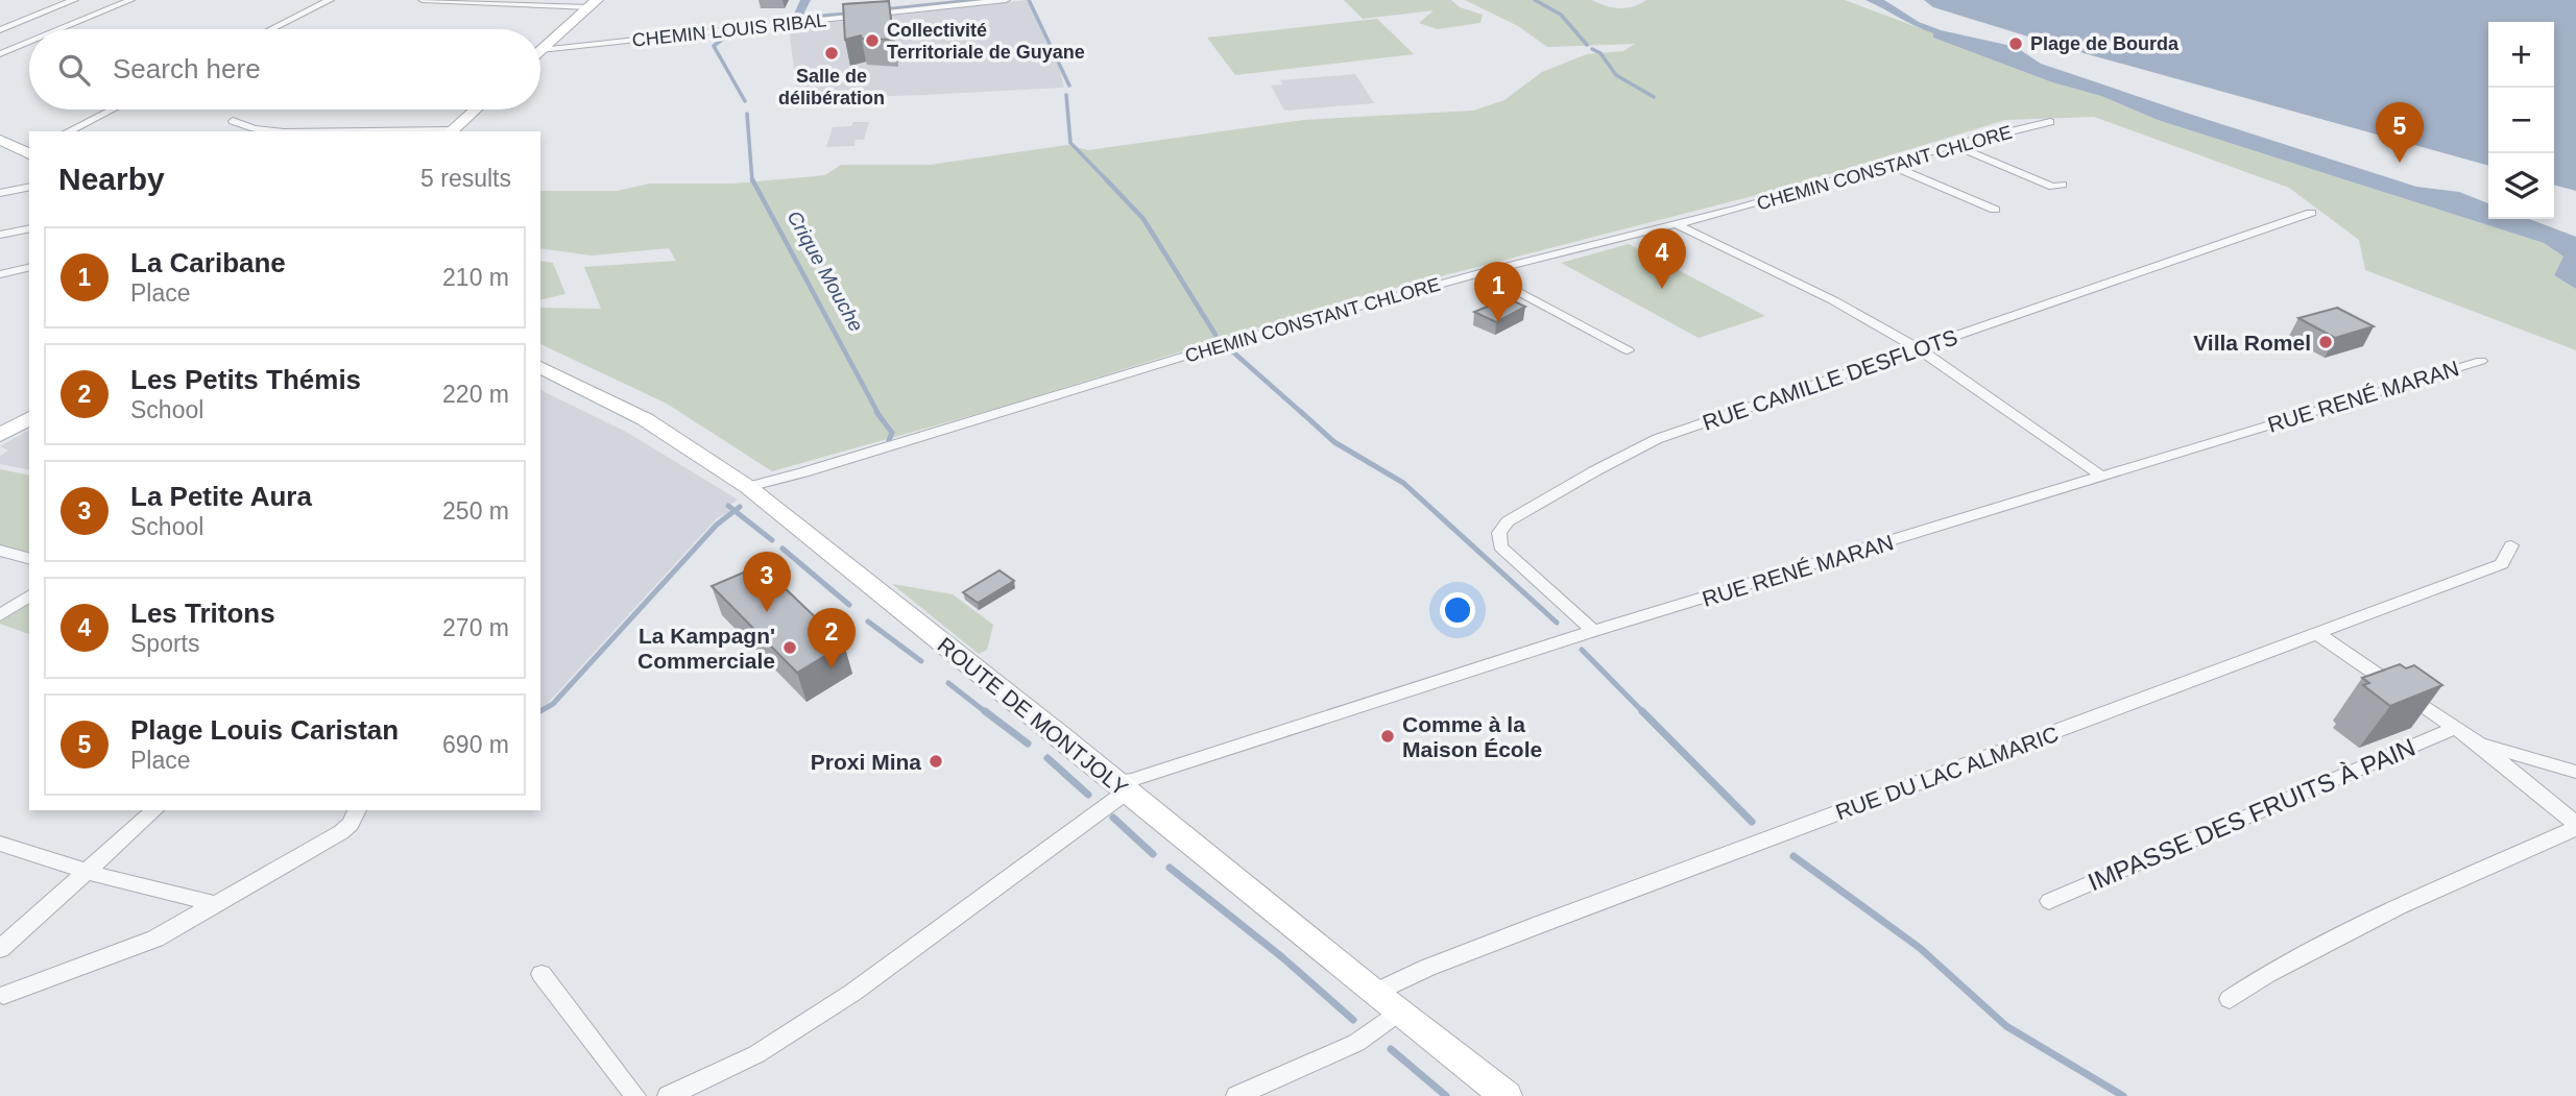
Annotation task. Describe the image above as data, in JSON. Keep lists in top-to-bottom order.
{
  "streets": {
    "main road": ["ROUTE DE MONTJOLY"],
    "street": [
      "CHEMIN LOUIS RIBAL",
      "CHEMIN CONSTANT CHLORE",
      "RUE CAMILLE DESFLOTS",
      "RUE RENÉ MARAN",
      "RUE DU LAC ALMARIC",
      "IMPASSE DES FRUITS À PAIN"
    ]
  },
  "crossings": [
    ["CHEMIN CONSTANT CHLORE", "ROUTE DE MONTJOLY"],
    ["RUE CAMILLE DESFLOTS", "RUE RENÉ MARAN"],
    ["RUE RENÉ MARAN", "ROUTE DE MONTJOLY"],
    ["ROUTE DE MONTJOLY", "RUE DU LAC ALMARIC"]
  ],
  "water": ["Crique Mouche"],
  "places": [
    "Collectivité Territoriale de Guyane",
    "Plage de Bourda",
    "Salle de délibération",
    "Villa Romel",
    "La Kampagn' Commerciale",
    "Comme à la Maison École",
    "Proxi Mina"
  ],
  "page": {
    "map_buttons": ["+", "−"],
    "search": "Search here",
    "pins": [
      "5",
      "4",
      "1",
      "3",
      "2"
    ],
    "heading": ["Nearby", "5 results"],
    "list": [
      {
        "mark": "1",
        "name": "La Caribane",
        "note": "Place",
        "value": "210 m"
      },
      {
        "mark": "2",
        "name": "Les Petits Thémis",
        "note": "School",
        "value": "220 m"
      },
      {
        "mark": "3",
        "name": "La Petite Aura",
        "note": "School",
        "value": "250 m"
      },
      {
        "mark": "4",
        "name": "Les Tritons",
        "note": "Sports",
        "value": "270 m"
      },
      {
        "mark": "5",
        "name": "Plage Louis Caristan",
        "note": "Place",
        "value": "690 m"
      }
    ]
  }
}
